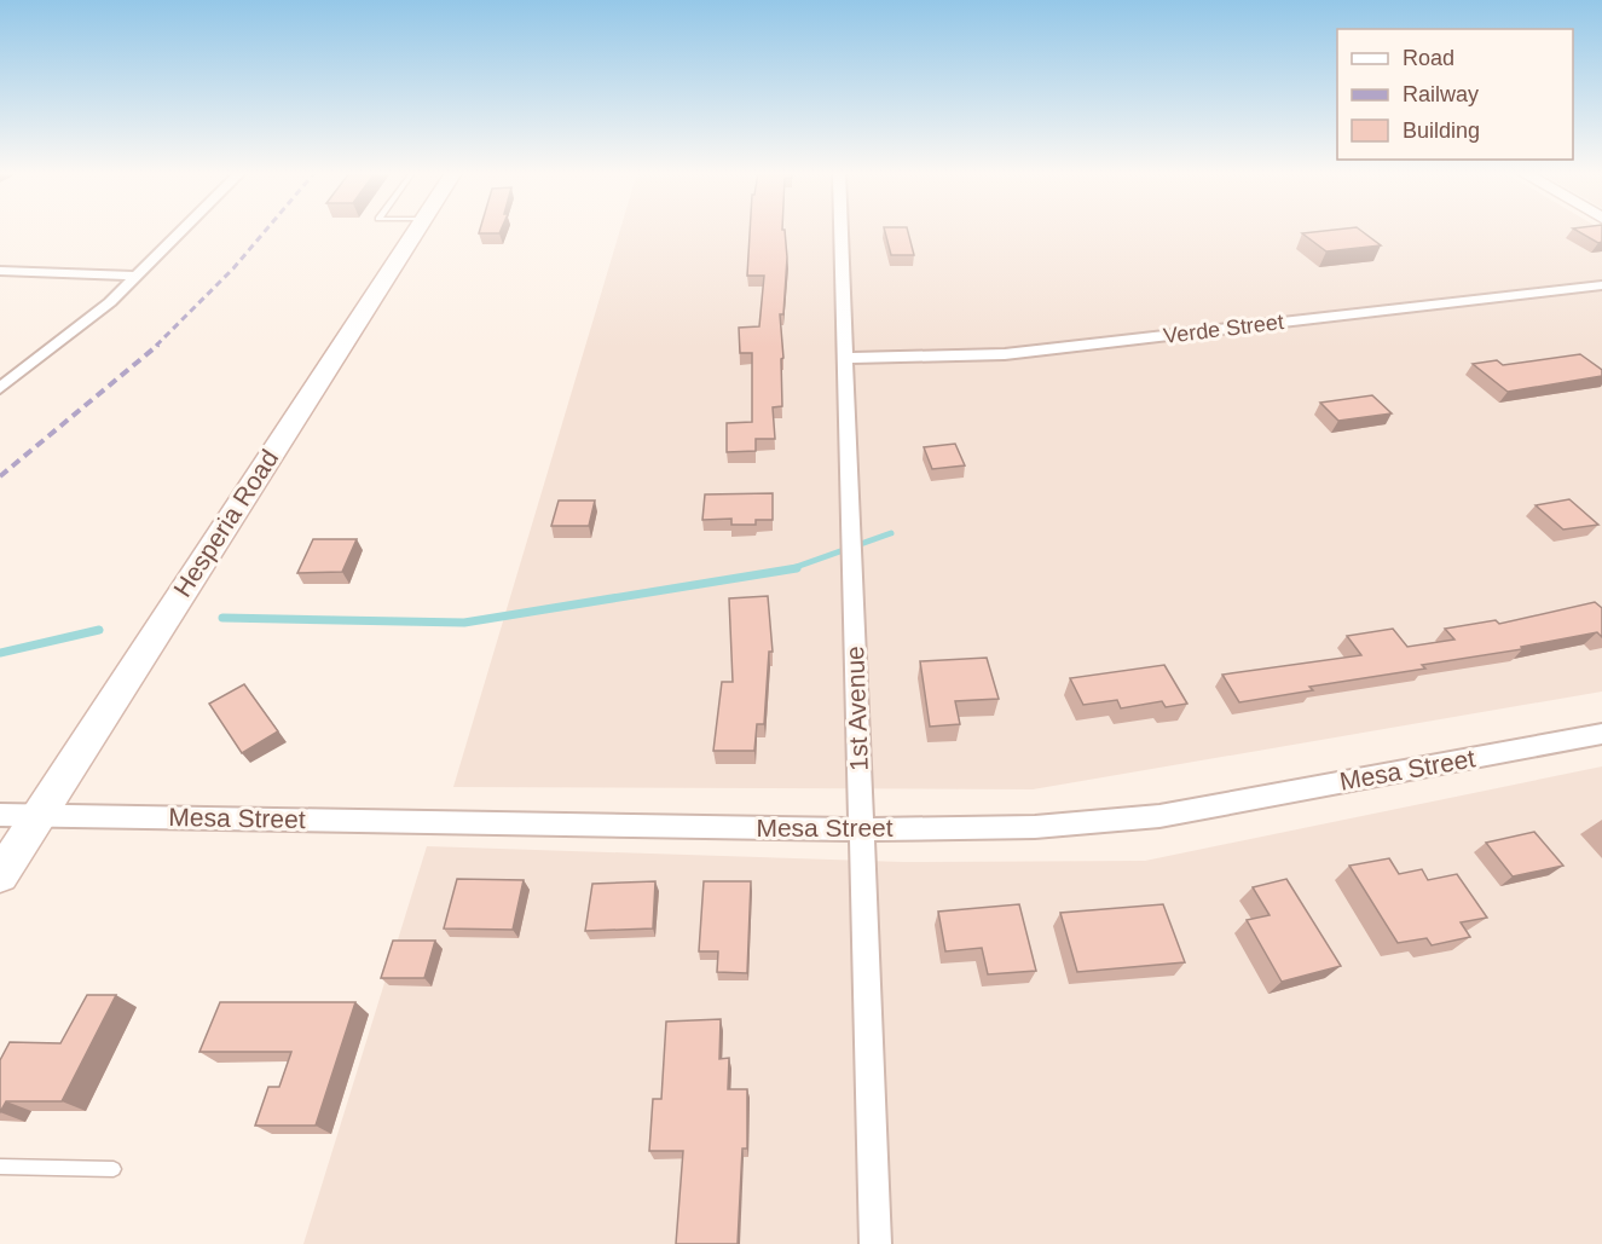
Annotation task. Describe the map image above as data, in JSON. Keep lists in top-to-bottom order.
{
  "streets": {
    "main road": ["Hesperia Road"],
    "street": ["Verde Street", "1st Avenue", "Mesa Street"]
  },
  "crossings": [
    ["Verde Street", "1st Avenue"],
    ["Hesperia Road", "Mesa Street"],
    ["1st Avenue", "Mesa Street"]
  ],
  "legend": ["Road", "Railway", "Building"]
}
